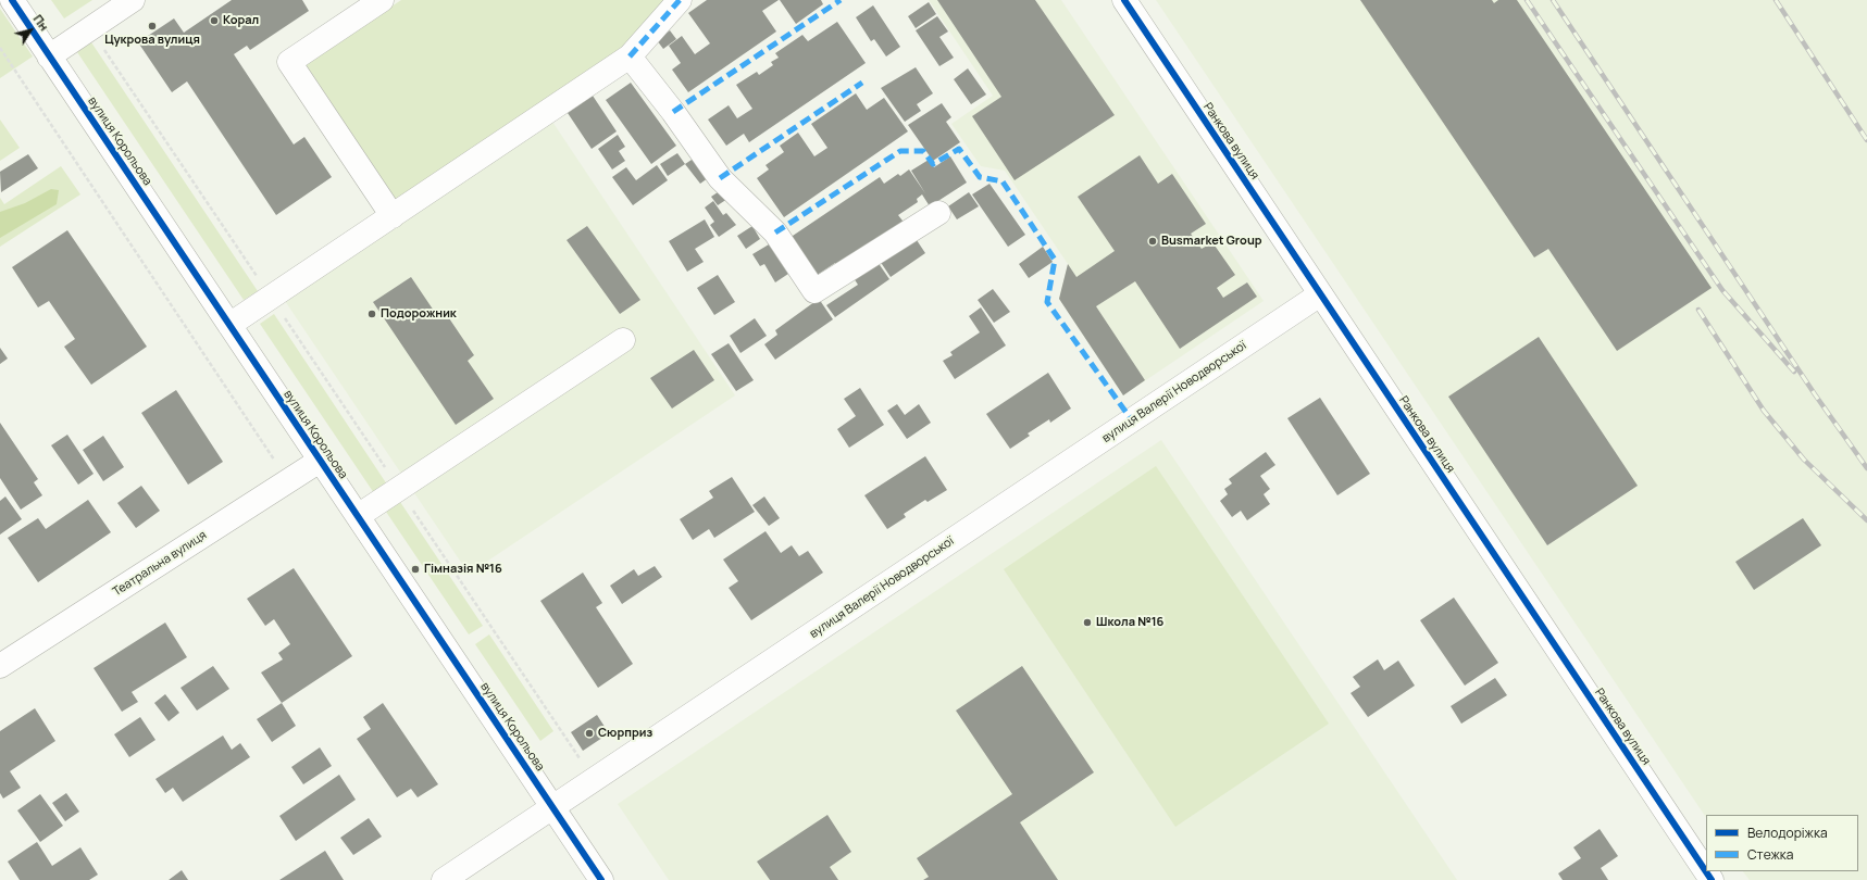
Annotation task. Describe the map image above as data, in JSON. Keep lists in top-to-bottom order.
{
  "streets": {
    "street": [
      "вулиця Корольова",
      "Ранкова вулиця",
      "вулиця Валерії Новодворської",
      "Театральна вулиця"
    ]
  },
  "crossings": [
    ["вулиця Корольова", "вулиця Валерії Новодворської"],
    ["вулиця Корольова", "Театральна вулиця"],
    ["Ранкова вулиця", "вулиця Валерії Новодворської"]
  ],
  "places": [
    "Корал",
    "Цукрова вулиця",
    "Busmarket Group",
    "Подорожник",
    "Гімназія №16",
    "Школа №16",
    "Сюрприз"
  ],
  "legend": ["Велодоріжка", "Стежка"],
  "north": "top right"
}
